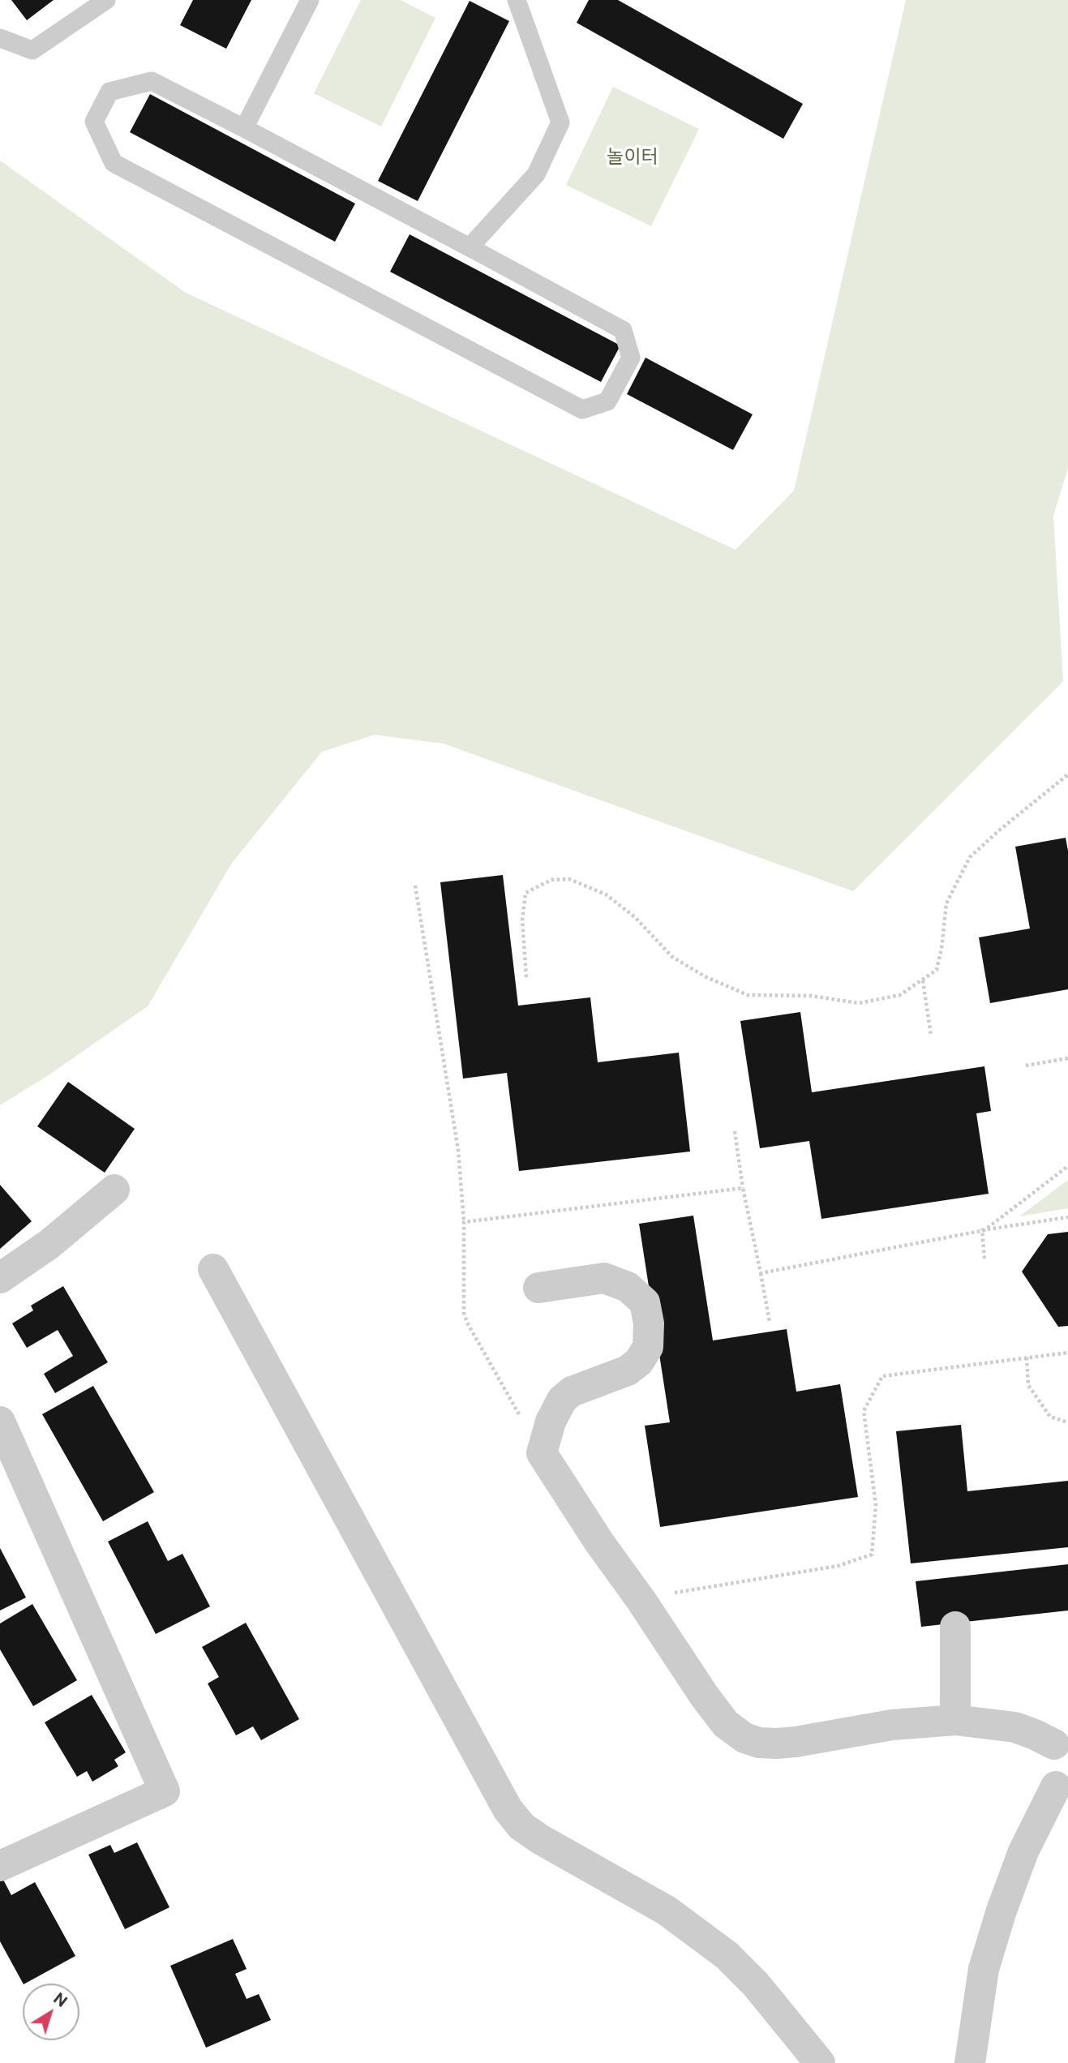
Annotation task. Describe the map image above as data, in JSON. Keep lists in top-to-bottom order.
{
  "parks": ["놀이터"],
  "north": "top right"
}
